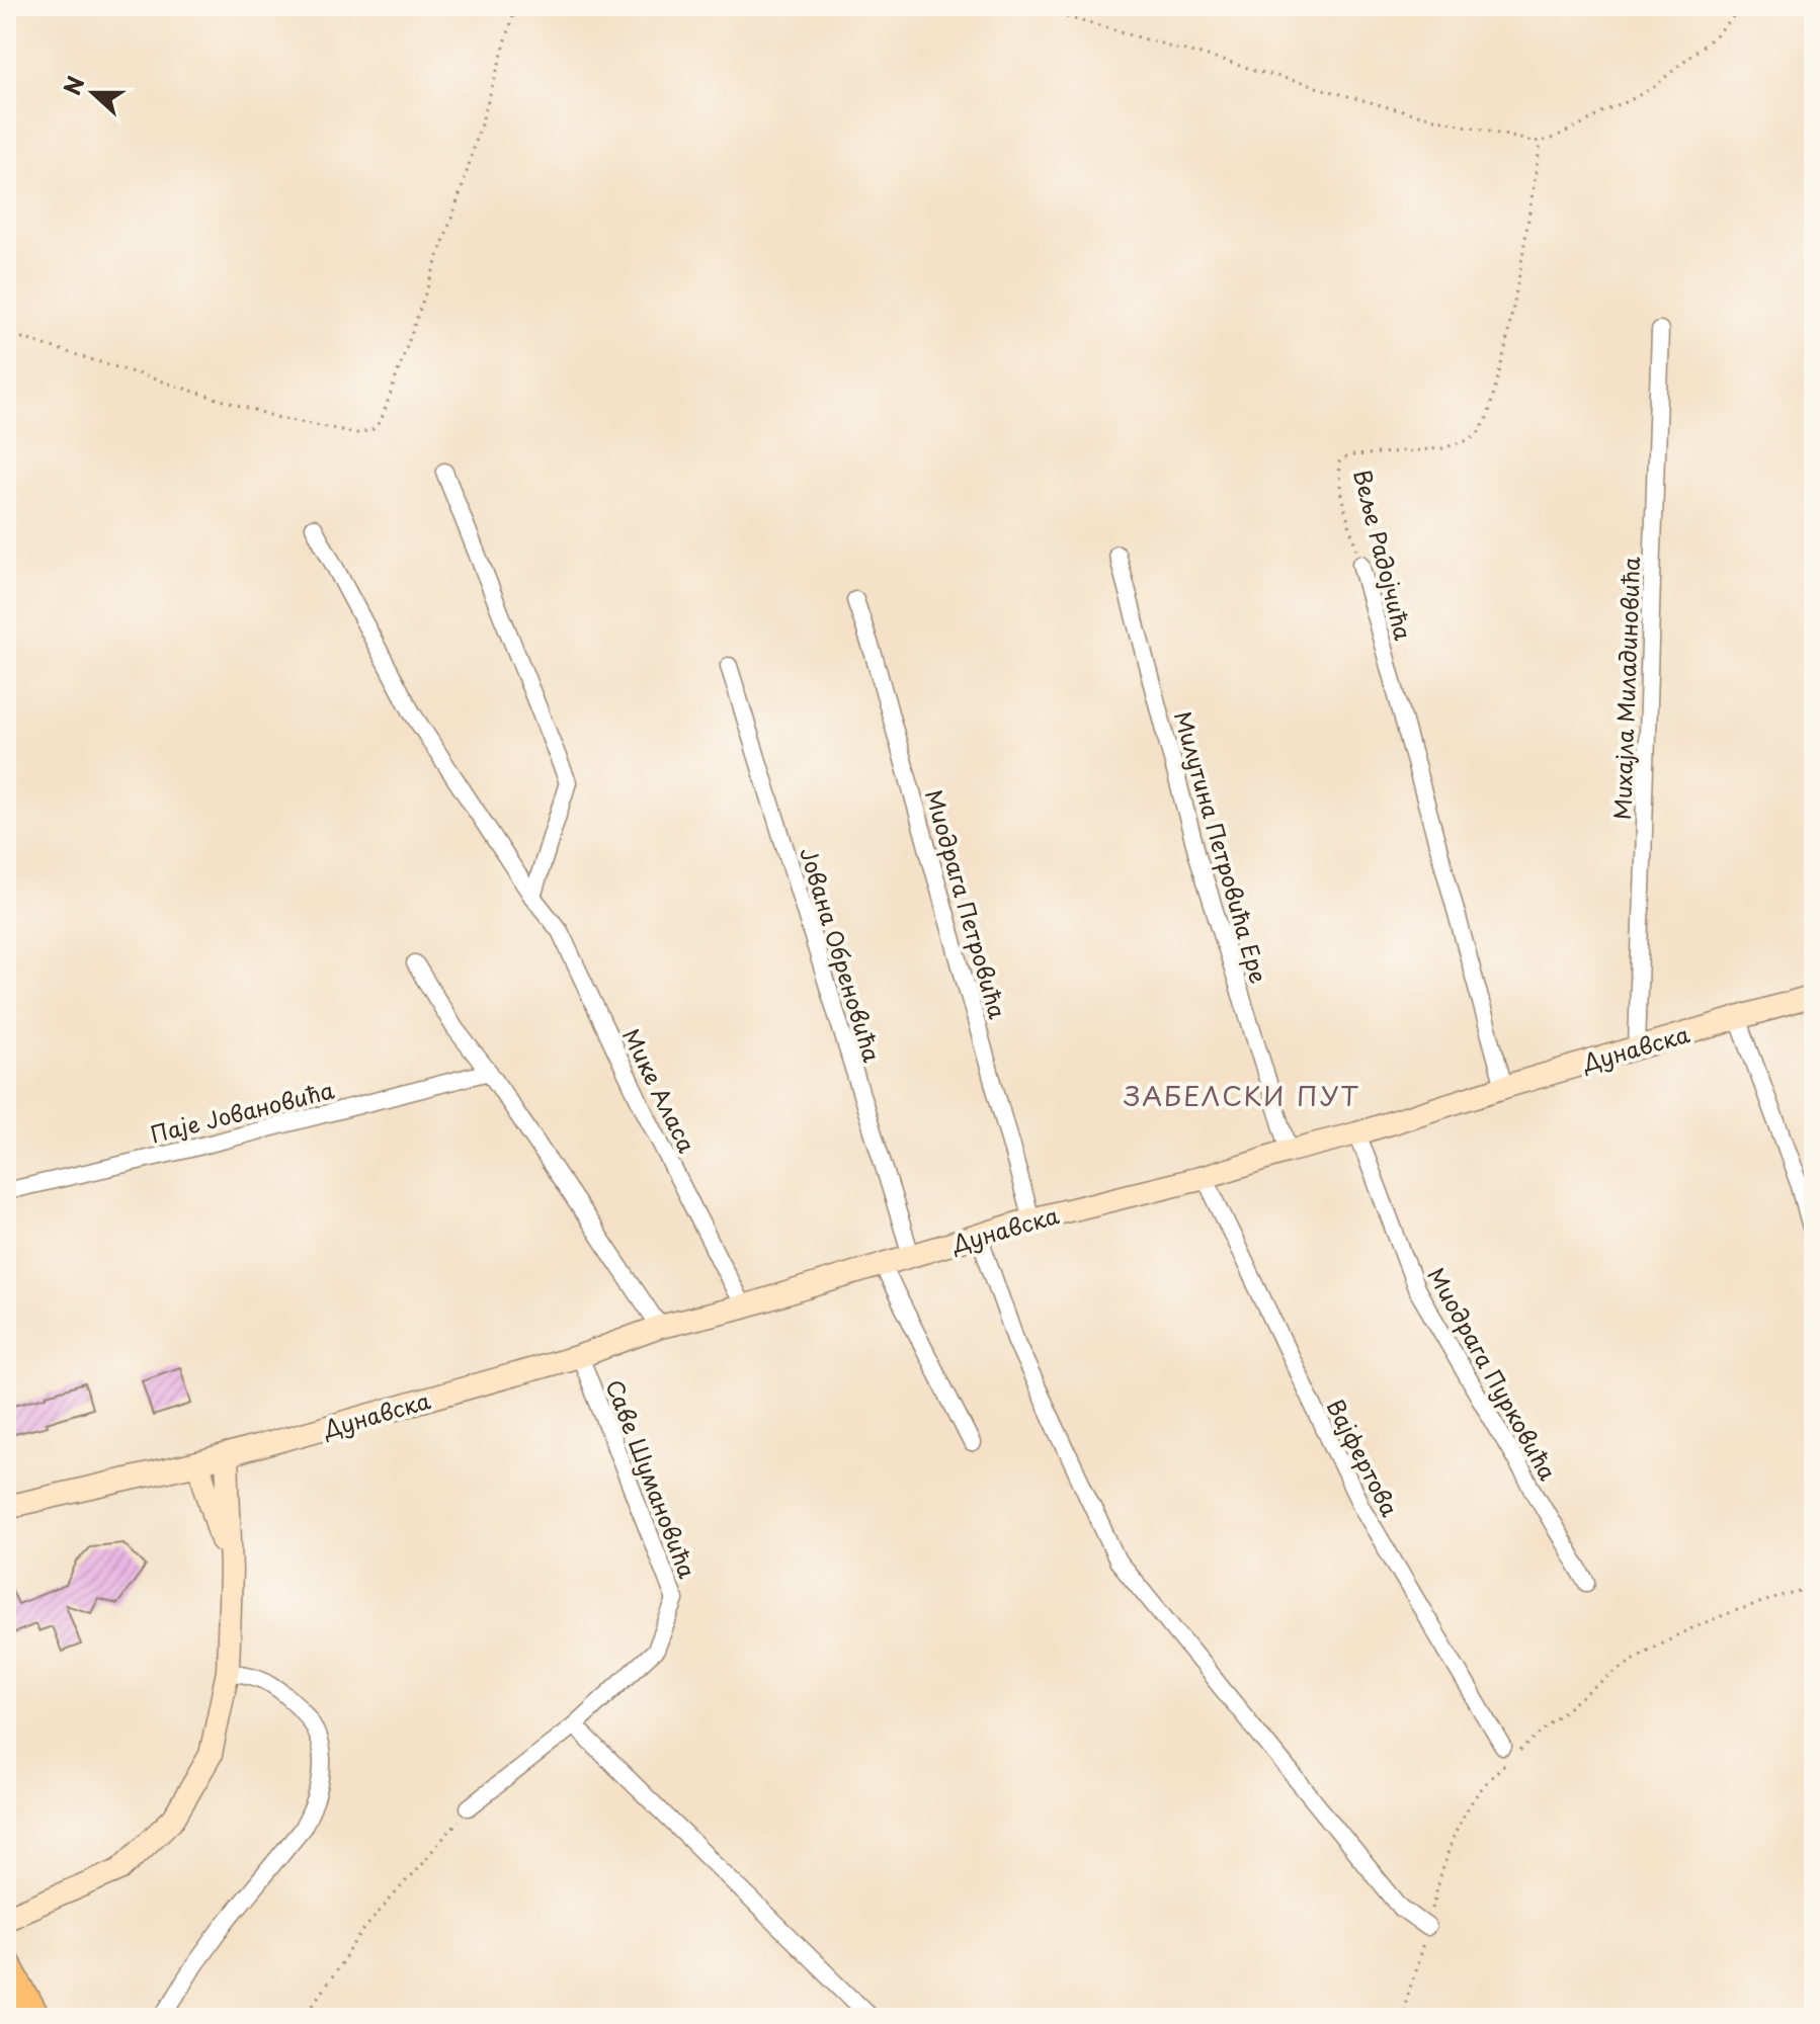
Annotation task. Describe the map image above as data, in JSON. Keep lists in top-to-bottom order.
{
  "streets": {
    "street": [
      "Веље Радојчића",
      "Михајла Миладиновића",
      "Милутина Петровића Ере",
      "Миодрага Петровића",
      "Јована Обреновића",
      "Дунавска",
      "Мике Аласа",
      "Паје Јовановића",
      "Миодрага Пурковића",
      "Вајфертова",
      "Саве Шумановића"
    ]
  },
  "crossings": [
    ["Веље Радојчића", "Дунавска"],
    ["Михајла Миладиновића", "Дунавска"],
    ["Милутина Петровића Ере", "Дунавска"],
    ["Миодрага Петровића", "Дунавска"],
    ["Јована Обреновића", "Дунавска"],
    ["Дунавска", "Мике Аласа"],
    ["Дунавска", "Миодрага Пурковића"],
    ["Дунавска", "Вајфертова"],
    ["Дунавска", "Саве Шумановића"]
  ],
  "districts": ["ЗАБЕЛСКИ ПУТ"],
  "north": "left"
}
